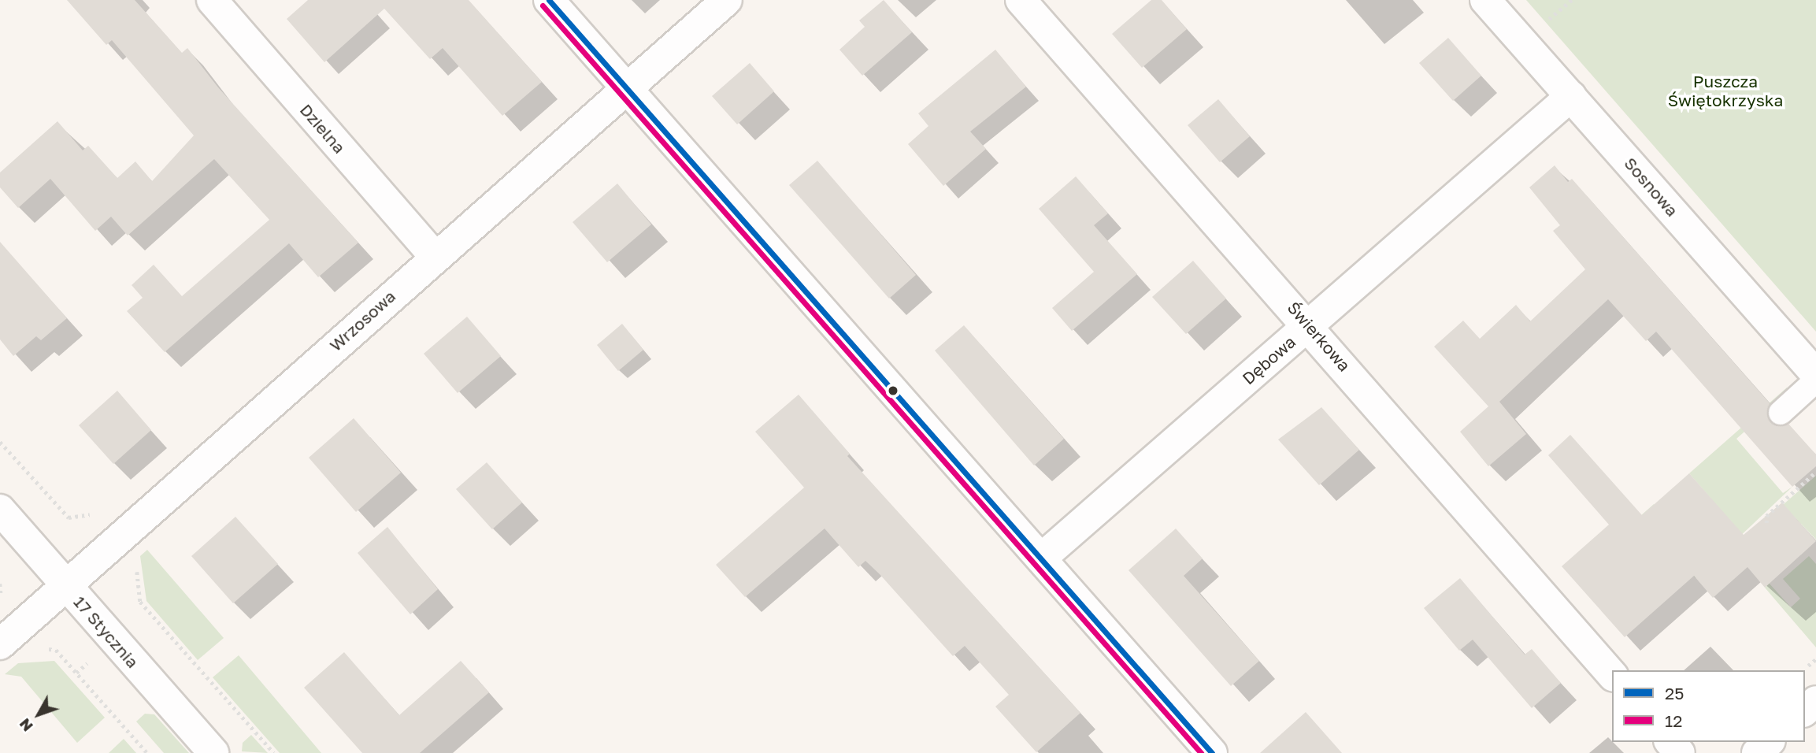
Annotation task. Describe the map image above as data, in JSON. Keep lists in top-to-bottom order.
{
  "streets": {
    "street": [
      "Dzielna",
      "Sosnowa",
      "Wrzosowa",
      "Świerkowa",
      "Dębowa",
      "17 Stycznia"
    ]
  },
  "crossings": [
    ["Dzielna", "Wrzosowa"],
    ["Sosnowa", "Dębowa"],
    ["Wrzosowa", "17 Stycznia"],
    ["Świerkowa", "Dębowa"]
  ],
  "parks": ["Puszcza Świętokrzyska"],
  "lines": ["transit line 25", "transit line 12"],
  "legend": ["25", "12"],
  "north": "bottom left"
}
